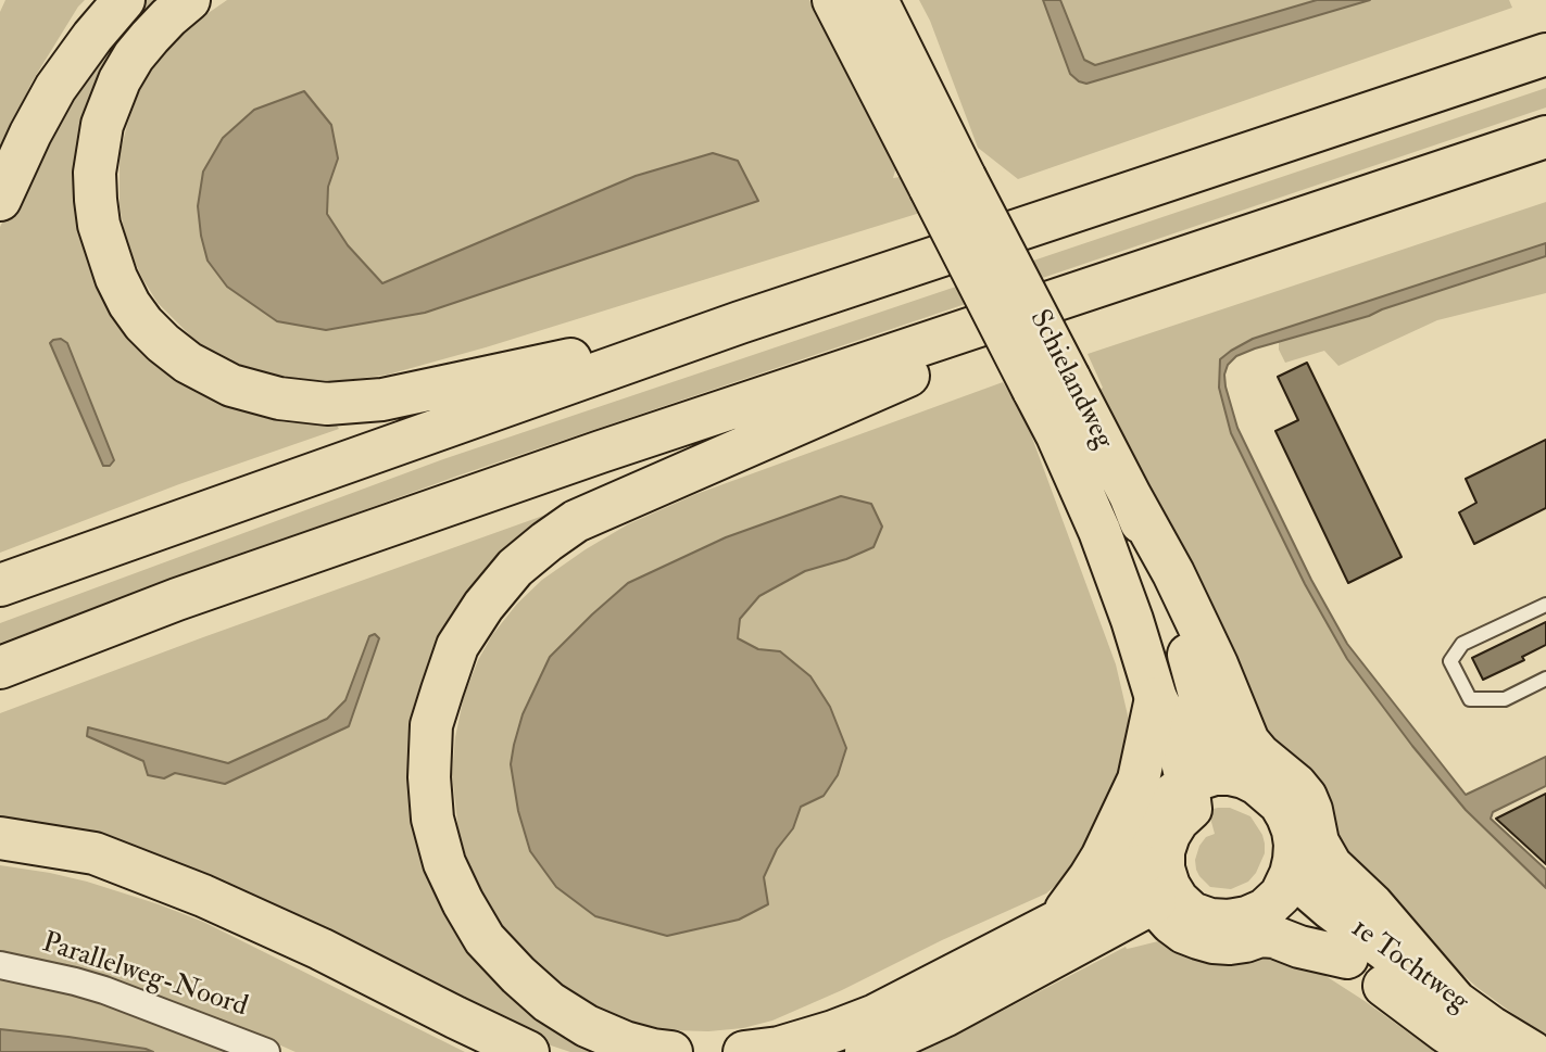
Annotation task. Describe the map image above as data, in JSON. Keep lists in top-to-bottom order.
{
  "streets": {
    "main road": ["Schielandweg", "1e Tochtweg"],
    "street": ["Parallelweg-Noord"]
  },
  "crossings": [
    ["Schielandweg", "1e Tochtweg"]
  ]
}
